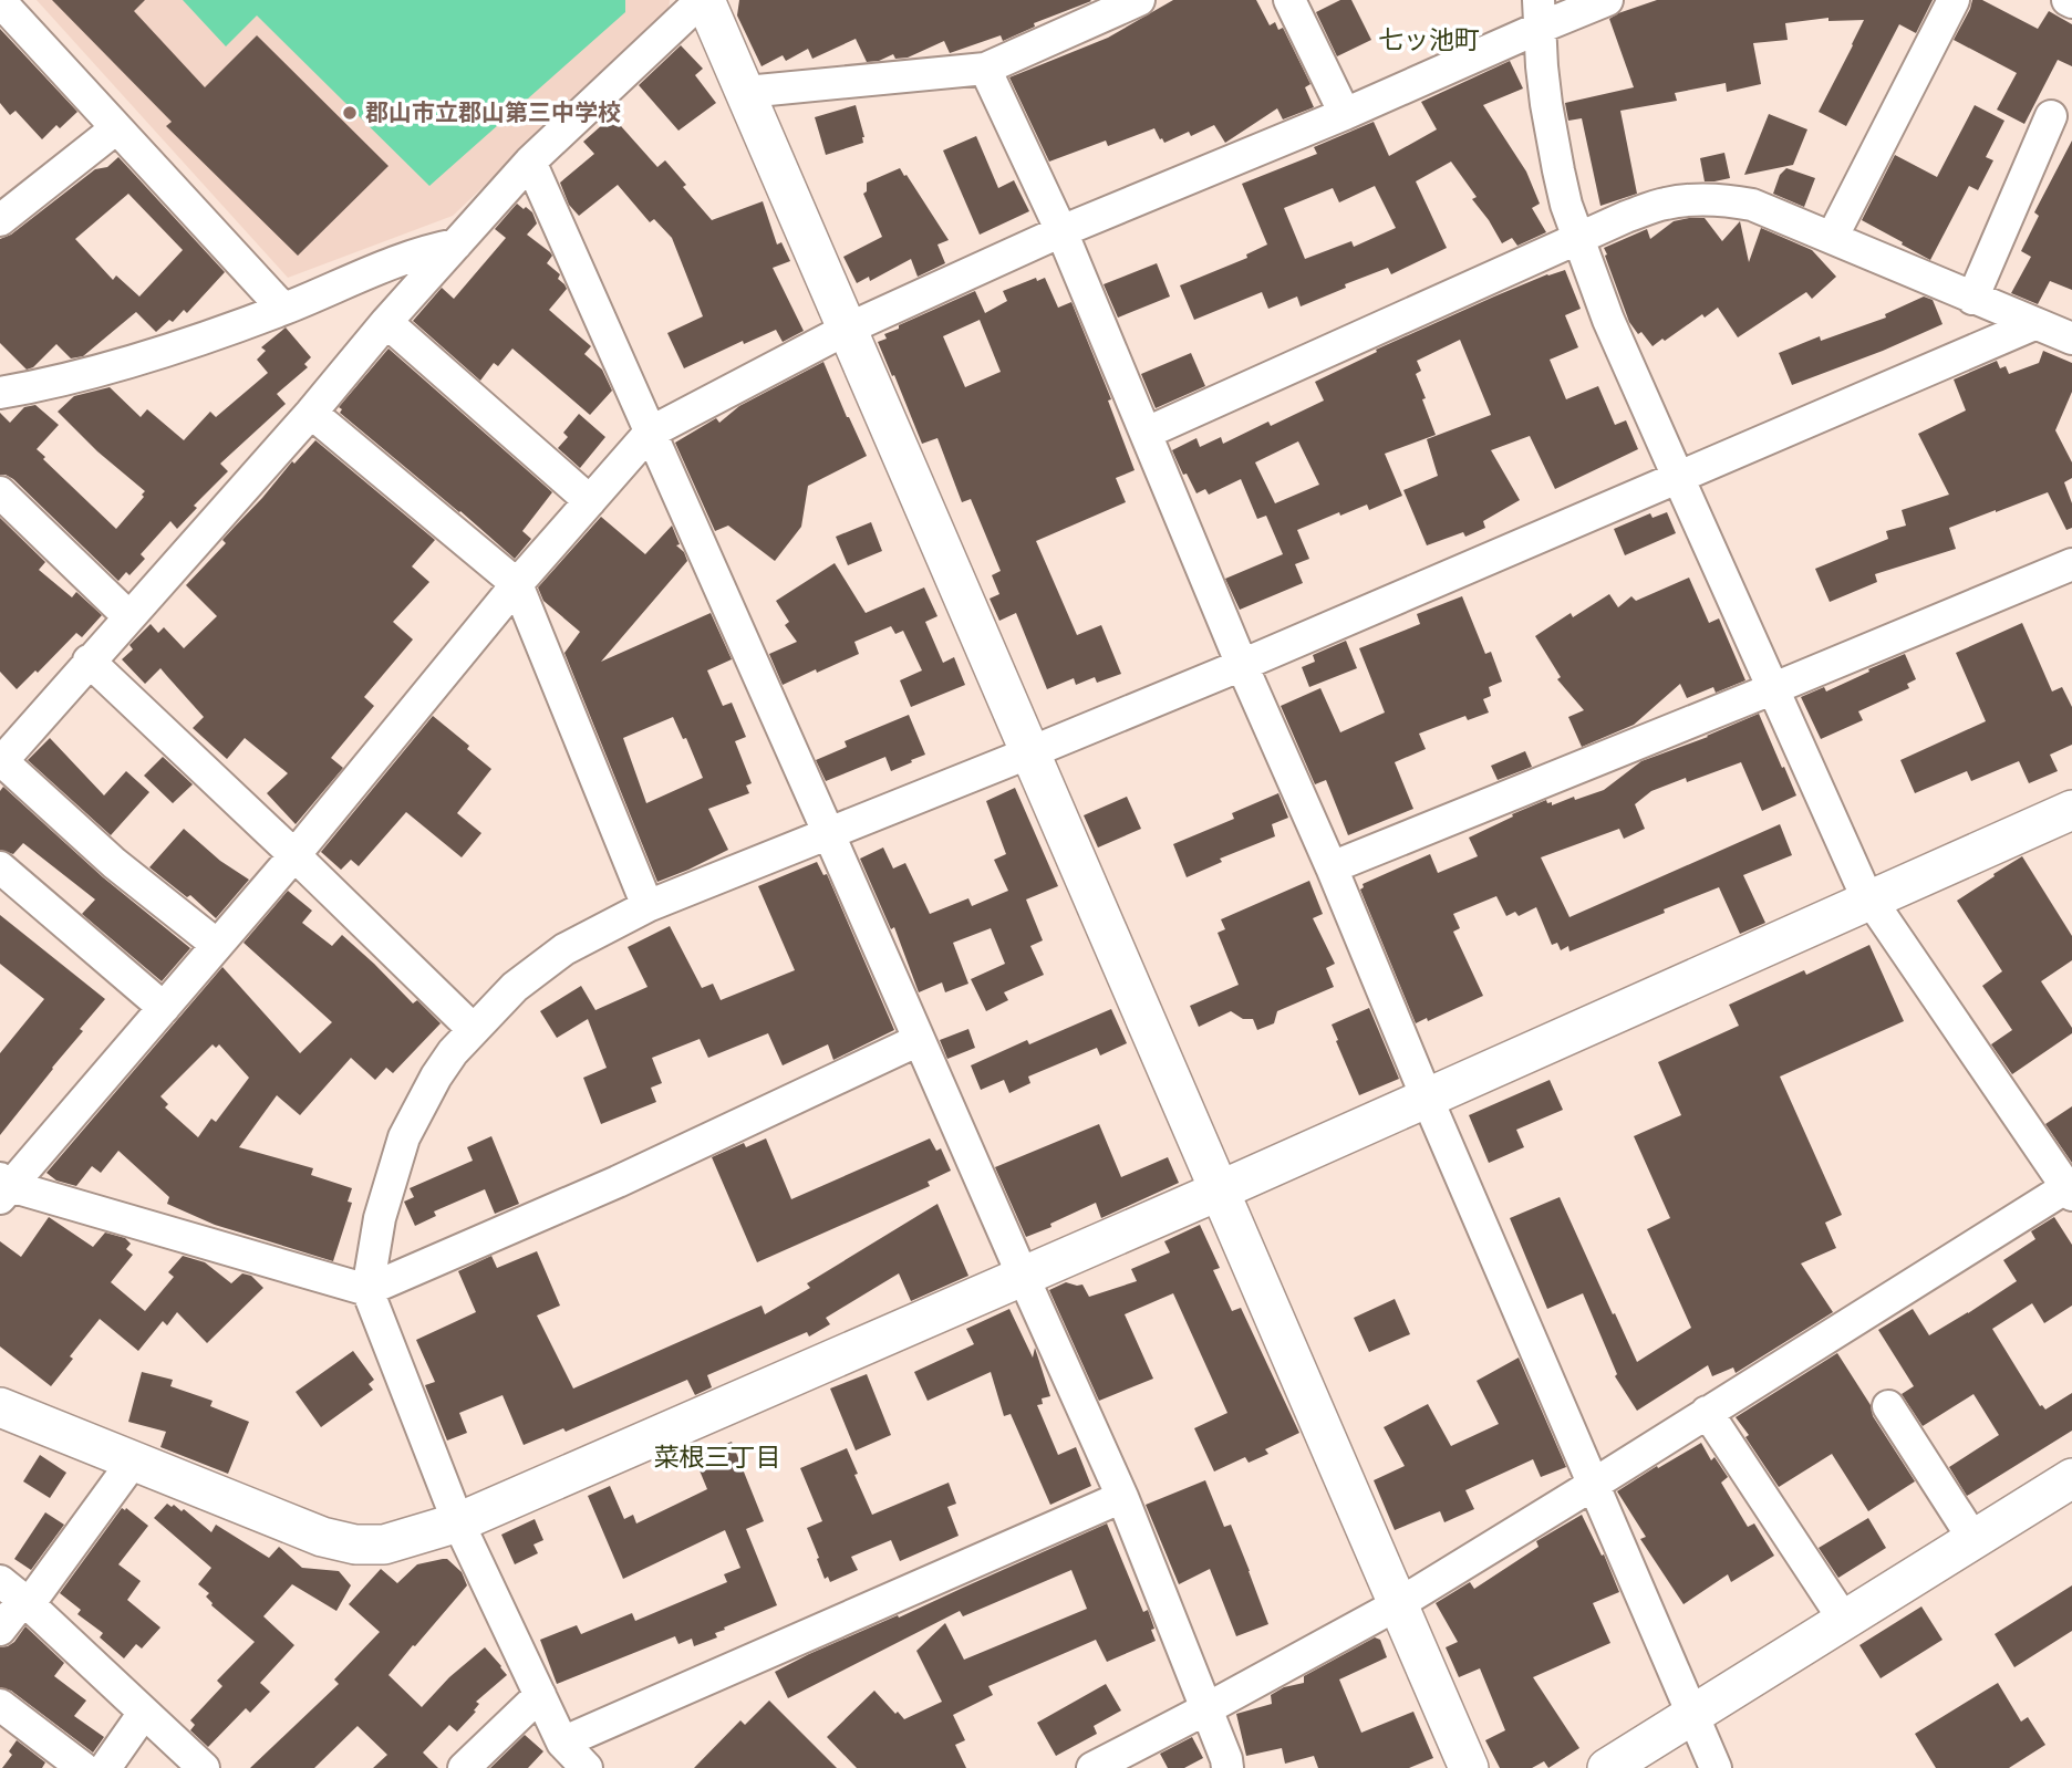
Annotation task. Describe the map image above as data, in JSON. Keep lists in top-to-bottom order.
{
  "districts": ["七ッ池町", "菜根三丁目"],
  "places": ["郡山市立郡山第三中学校"]
}
